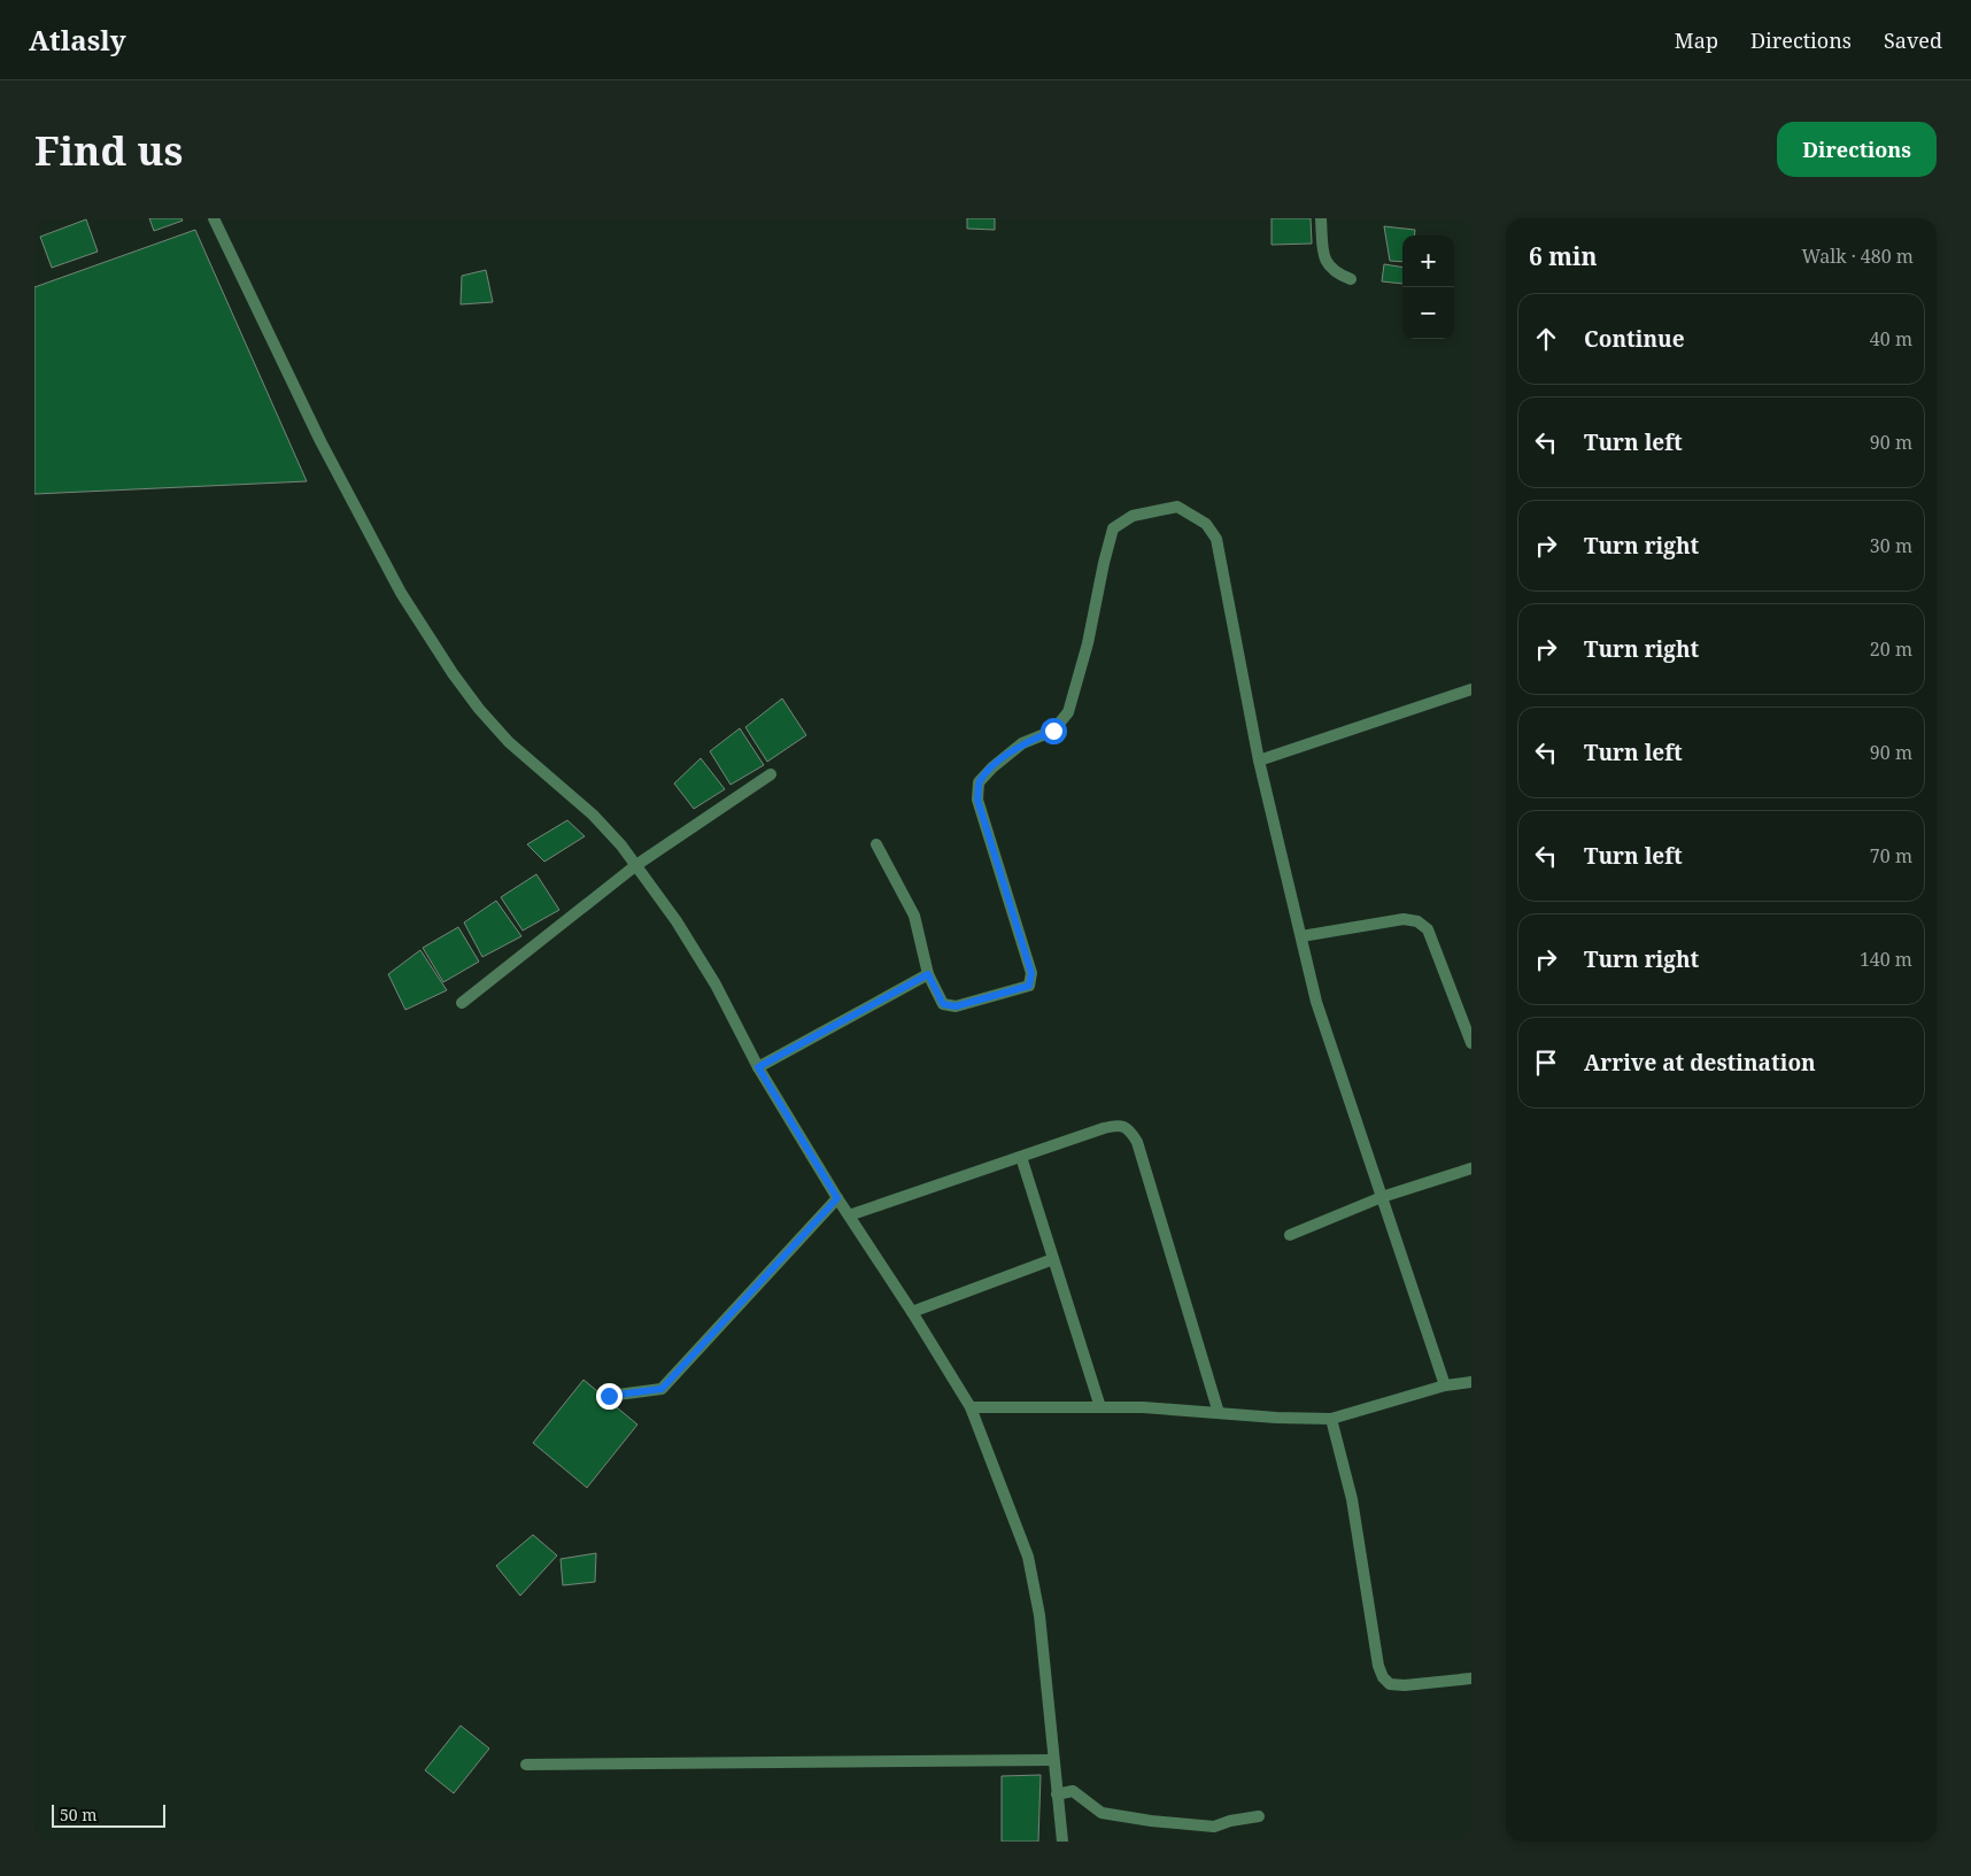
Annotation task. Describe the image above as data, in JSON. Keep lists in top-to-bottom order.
{
  "scale_bar": "50 m",
  "page": {
    "header": "Atlasly",
    "nav": ["Map", "Directions", "Saved"],
    "buttons": "Directions",
    "title": "Find us",
    "heading": ["6 min", "Walk · 480 m"],
    "map_buttons": ["+", "−"],
    "list": [
      ["Continue", "40 m"],
      ["Turn left", "90 m"],
      ["Turn right", "30 m"],
      ["Turn right", "20 m"],
      ["Turn left", "90 m"],
      ["Turn left", "70 m"],
      ["Turn right", "140 m"],
      "Arrive at destination"
    ],
    "scale": "50 m"
  }
}
